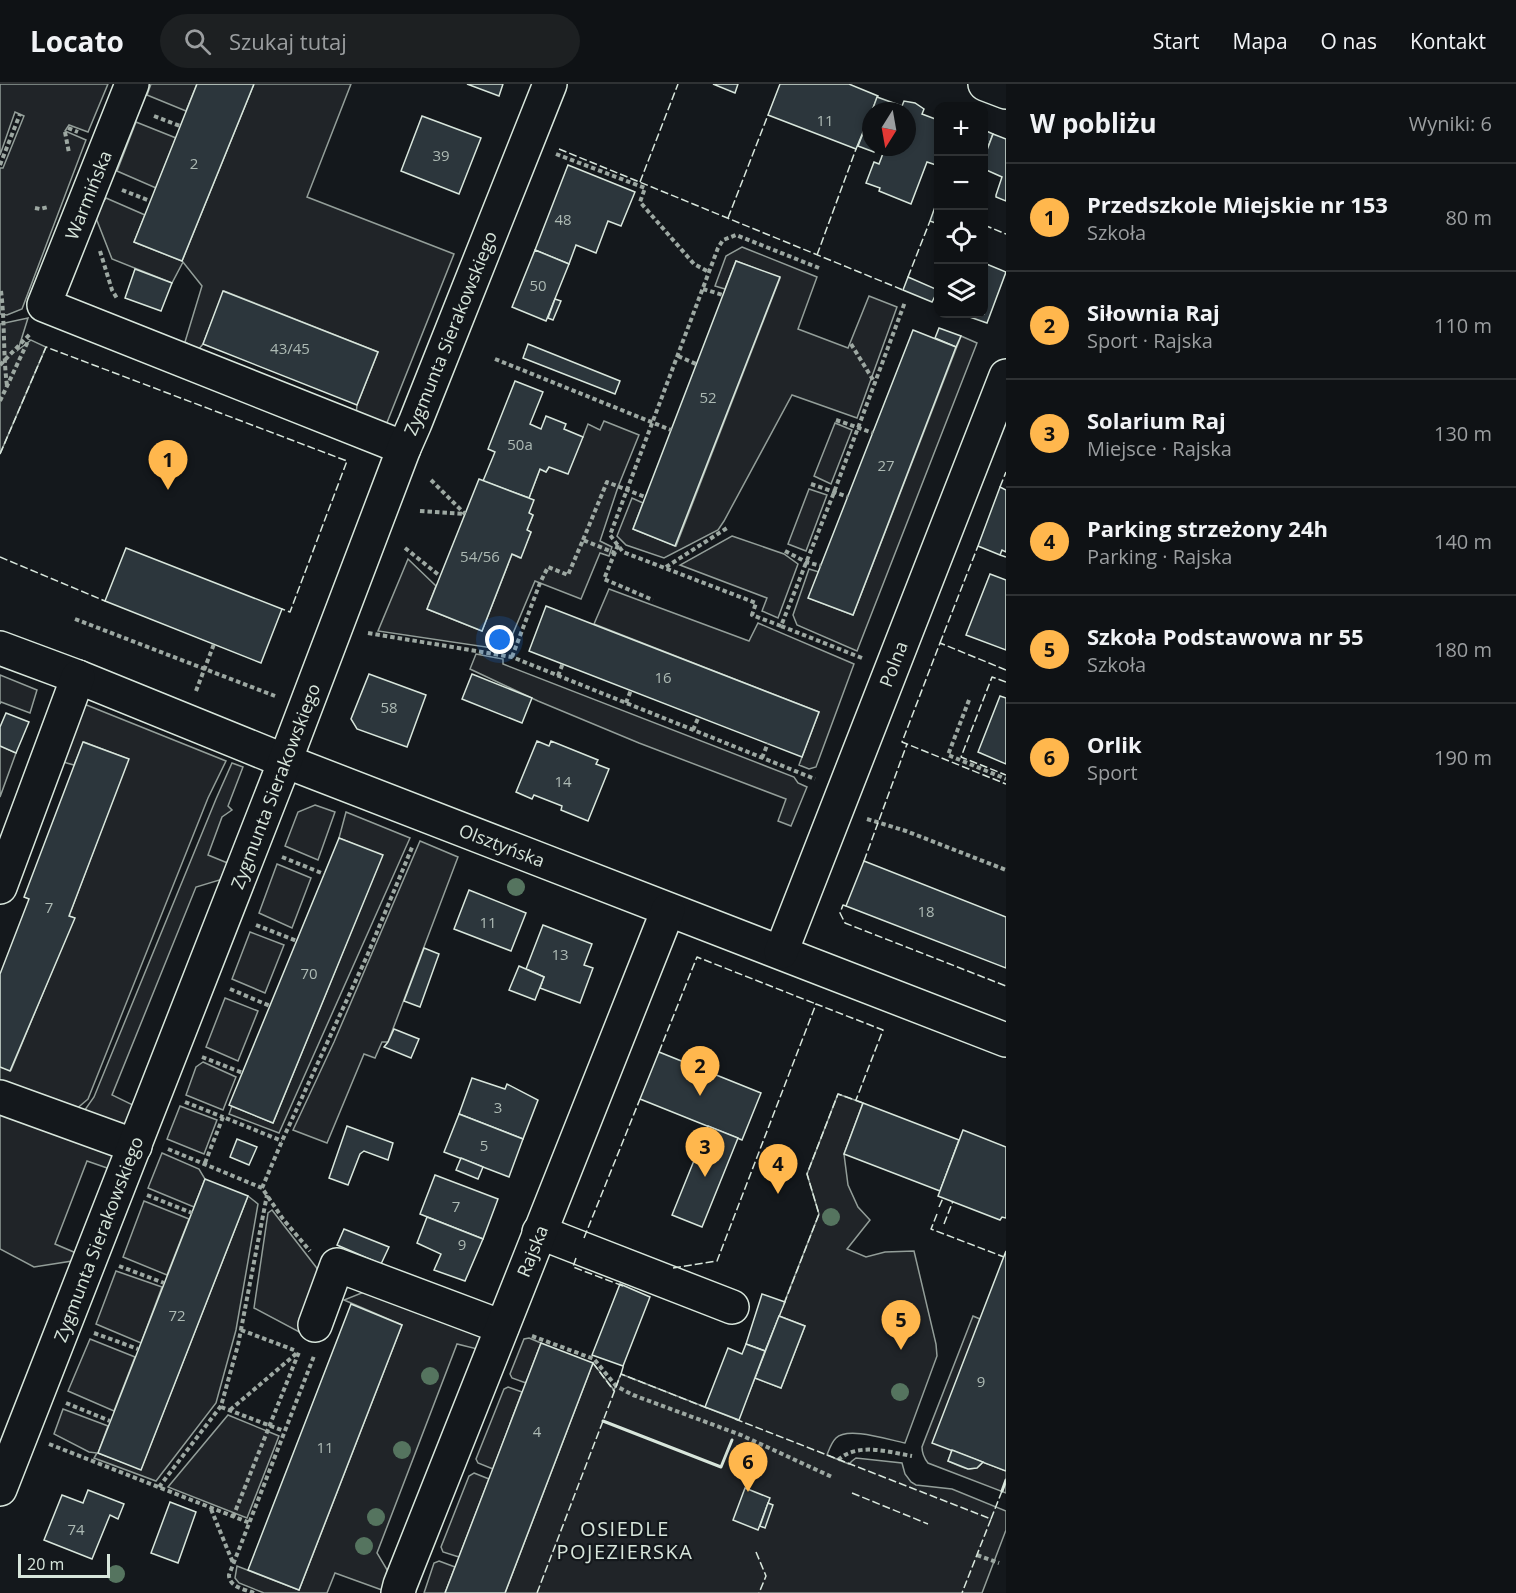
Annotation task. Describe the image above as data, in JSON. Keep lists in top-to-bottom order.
{
  "streets": {
    "street": [
      "Warmińska",
      "Zygmunta Sierakowskiego",
      "Polna",
      "Olsztyńska",
      "Rajska"
    ]
  },
  "crossings": [
    ["Zygmunta Sierakowskiego", "Olsztyńska"],
    ["Polna", "Olsztyńska"],
    ["Olsztyńska", "Rajska"]
  ],
  "districts": ["OSIEDLE POJEZIERSKA"],
  "house_numbers": [
    "11",
    "39",
    "2",
    "48",
    "50",
    "43/45",
    "52",
    "50a",
    "27",
    "54/56",
    "16",
    "58",
    "14",
    "7",
    "18",
    "11",
    "13",
    "70",
    "3",
    "5",
    "7",
    "9",
    "72",
    "9",
    "4",
    "11",
    "74"
  ],
  "scale_bar": "20 m",
  "north": "bottom",
  "page": {
    "header": "Locato",
    "search": "Szukaj tutaj",
    "nav": [
      "Start",
      "Mapa",
      "O nas",
      "Kontakt"
    ],
    "heading": ["W pobliżu", "Wyniki: 6"],
    "map_buttons": ["+", "−"],
    "list": [
      {
        "mark": "1",
        "name": "Przedszkole Miejskie nr 153",
        "note": "Szkoła",
        "value": "80 m"
      },
      {
        "mark": "2",
        "name": "Siłownia Raj",
        "note": "Sport · Rajska",
        "value": "110 m"
      },
      {
        "mark": "3",
        "name": "Solarium Raj",
        "note": "Miejsce · Rajska",
        "value": "130 m"
      },
      {
        "mark": "4",
        "name": "Parking strzeżony 24h",
        "note": "Parking · Rajska",
        "value": "140 m"
      },
      {
        "mark": "5",
        "name": "Szkoła Podstawowa nr 55",
        "note": "Szkoła",
        "value": "180 m"
      },
      {
        "mark": "6",
        "name": "Orlik",
        "note": "Sport",
        "value": "190 m"
      }
    ],
    "pins": [
      "1",
      "2",
      "3",
      "4",
      "5",
      "6"
    ],
    "scale": "20 m"
  }
}
